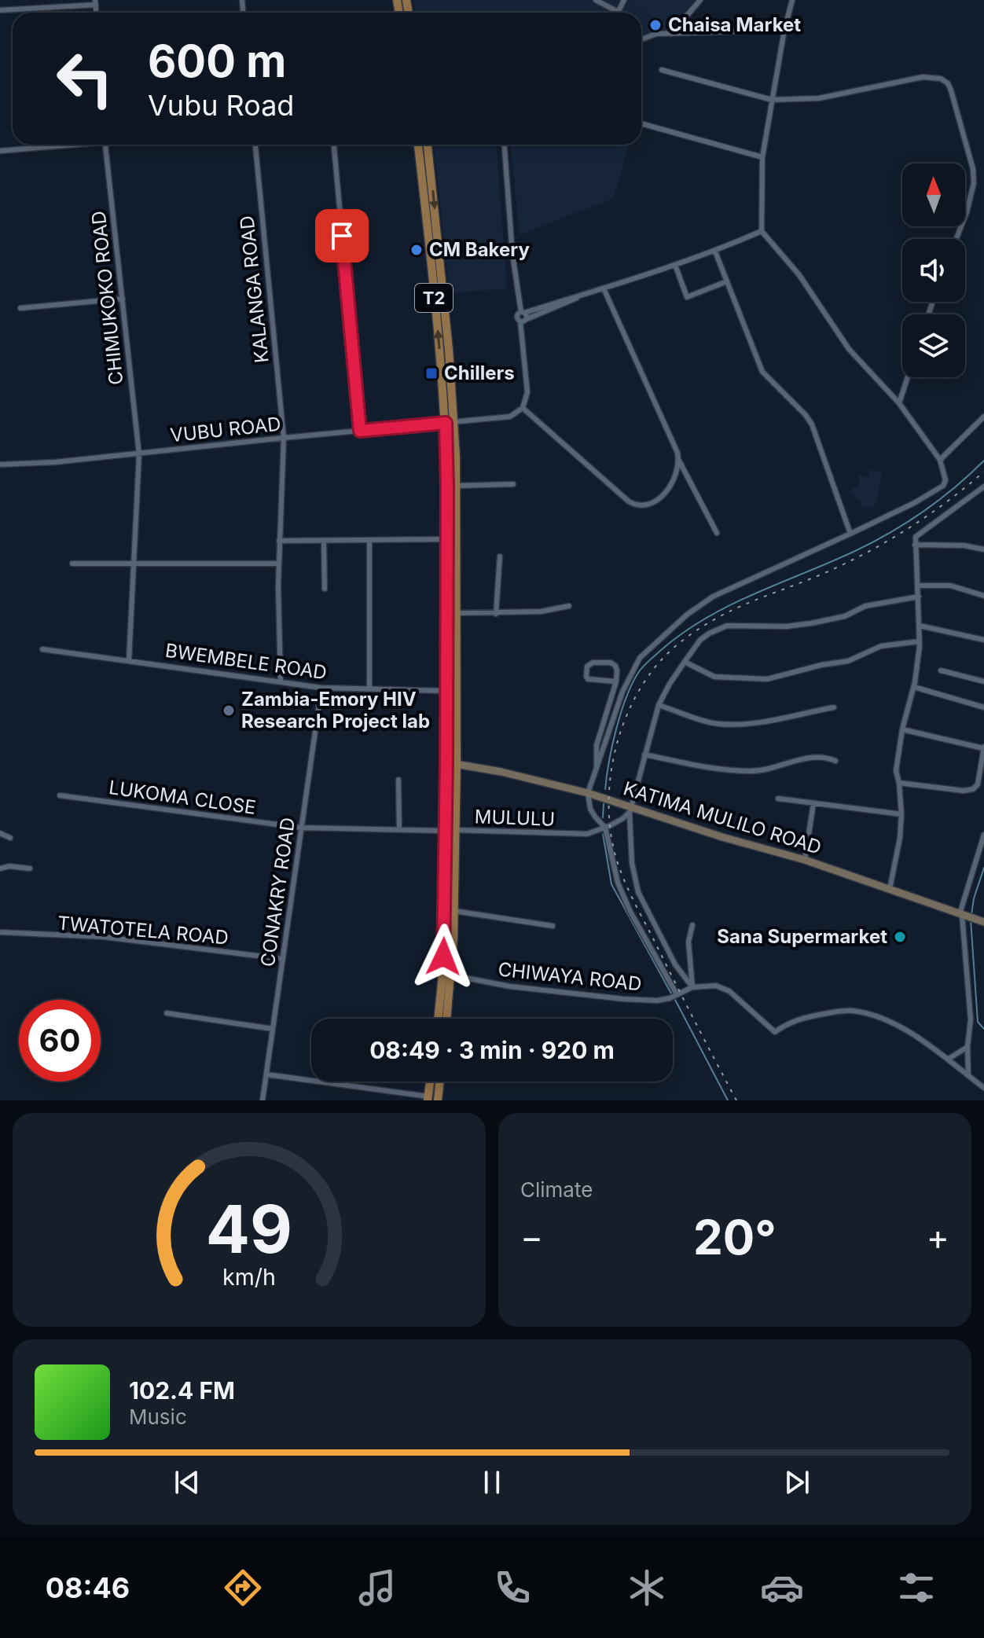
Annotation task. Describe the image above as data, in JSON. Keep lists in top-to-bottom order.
{
  "streets": {
    "main road": ["T2", "KATIMA MULILO ROAD"],
    "street": [
      "KALANGA ROAD",
      "CHIMUKOKO ROAD",
      "VUBU ROAD",
      "BWEMBELE ROAD",
      "LUKOMA CLOSE",
      "MULULU",
      "CONAKRY ROAD",
      "TWATOTELA ROAD",
      "CHIWAYA ROAD"
    ]
  },
  "crossings": [
    ["KALANGA ROAD", "VUBU ROAD"],
    ["KALANGA ROAD", "BWEMBELE ROAD"],
    ["CHIMUKOKO ROAD", "VUBU ROAD"],
    ["CHIMUKOKO ROAD", "BWEMBELE ROAD"],
    ["T2", "VUBU ROAD"],
    ["T2", "BWEMBELE ROAD"],
    ["T2", "LUKOMA CLOSE"],
    ["T2", "MULULU"],
    ["T2", "KATIMA MULILO ROAD"],
    ["T2", "CHIWAYA ROAD"],
    ["BWEMBELE ROAD", "CONAKRY ROAD"],
    ["LUKOMA CLOSE", "CONAKRY ROAD"],
    ["CONAKRY ROAD", "TWATOTELA ROAD"]
  ],
  "places": {
    "other": [
      "Chaisa Market",
      "CM Bakery",
      "Zambia-Emory HIV Research Project lab",
      "Sana Supermarket"
    ],
    "transit": ["Chillers"]
  },
  "north": "top",
  "page": {
    "turn": ["600 m", "Vubu Road"],
    "limit": "60",
    "trip": "08:49 · 3 min · 920 m",
    "tile": "Climate",
    "heat": ["−", "20°", "+"],
    "song": ["102.4 FM", "Music"],
    "tabs": "08:46",
    "gauge": ["49", "km/h"]
  }
}
